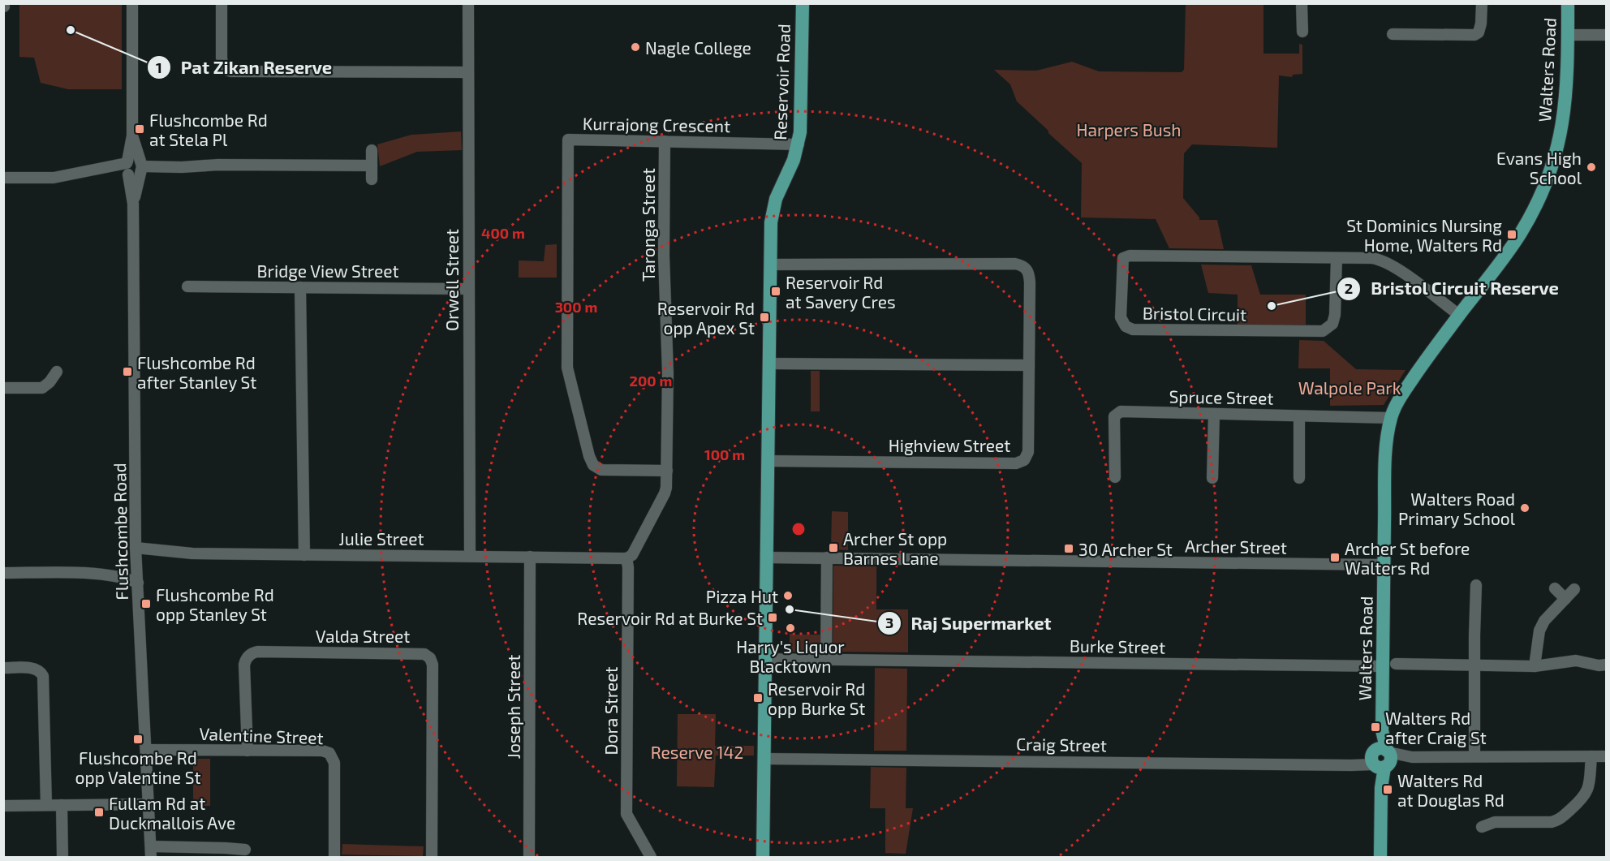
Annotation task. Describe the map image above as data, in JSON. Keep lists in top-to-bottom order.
{
  "streets": {
    "main road": ["Walters Road", "Reservoir Road"],
    "street": [
      "Kurrajong Crescent",
      "Taronga Street",
      "Bridge View Street",
      "Orwell Street",
      "Bristol Circuit",
      "Spruce Street",
      "Highview Street",
      "Flushcombe Road",
      "Julie Street",
      "Archer Street",
      "Valda Street",
      "Burke Street",
      "Joseph Street",
      "Dora Street",
      "Valentine Street",
      "Craig Street"
    ]
  },
  "crossings": [
    ["Walters Road", "Bristol Circuit"],
    ["Walters Road", "Spruce Street"],
    ["Walters Road", "Archer Street"],
    ["Walters Road", "Burke Street"],
    ["Walters Road", "Craig Street"],
    ["Reservoir Road", "Kurrajong Crescent"],
    ["Reservoir Road", "Highview Street"],
    ["Reservoir Road", "Archer Street"],
    ["Reservoir Road", "Burke Street"],
    ["Reservoir Road", "Craig Street"],
    ["Kurrajong Crescent", "Taronga Street"],
    ["Taronga Street", "Julie Street"],
    ["Taronga Street", "Dora Street"],
    ["Bridge View Street", "Orwell Street"],
    ["Orwell Street", "Julie Street"],
    ["Flushcombe Road", "Julie Street"],
    ["Flushcombe Road", "Valentine Street"],
    ["Julie Street", "Joseph Street"],
    ["Julie Street", "Dora Street"],
    ["Valda Street", "Valentine Street"]
  ],
  "parks": ["Harpers Bush", "Walpole Park", "Reserve 142"],
  "places": {
    "other": [
      "Pat Zikan Reserve",
      "Nagle College",
      "Evans High School",
      "Bristol Circuit Reserve",
      "Walters Road Primary School",
      "Pizza Hut",
      "Raj Supermarket",
      "Harry's Liquor Blacktown"
    ],
    "transit": [
      "Flushcombe Rd at Stela Pl",
      "St Dominics Nursing Home, Walters Rd",
      "Reservoir Rd at Savery Cres",
      "Reservoir Rd opp Apex St",
      "Flushcombe Rd after Stanley St",
      "Archer St opp Barnes Lane",
      "30 Archer St",
      "Archer St before Walters Rd",
      "Flushcombe Rd opp Stanley St",
      "Reservoir Rd at Burke St",
      "Reservoir Rd opp Burke St",
      "Walters Rd after Craig St",
      "Flushcombe Rd opp Valentine St",
      "Walters Rd at Douglas Rd",
      "Fullam Rd at Duckmallois Ave"
    ]
  },
  "rings": [
    "400 m",
    "300 m",
    "200 m",
    "100 m"
  ]
}
